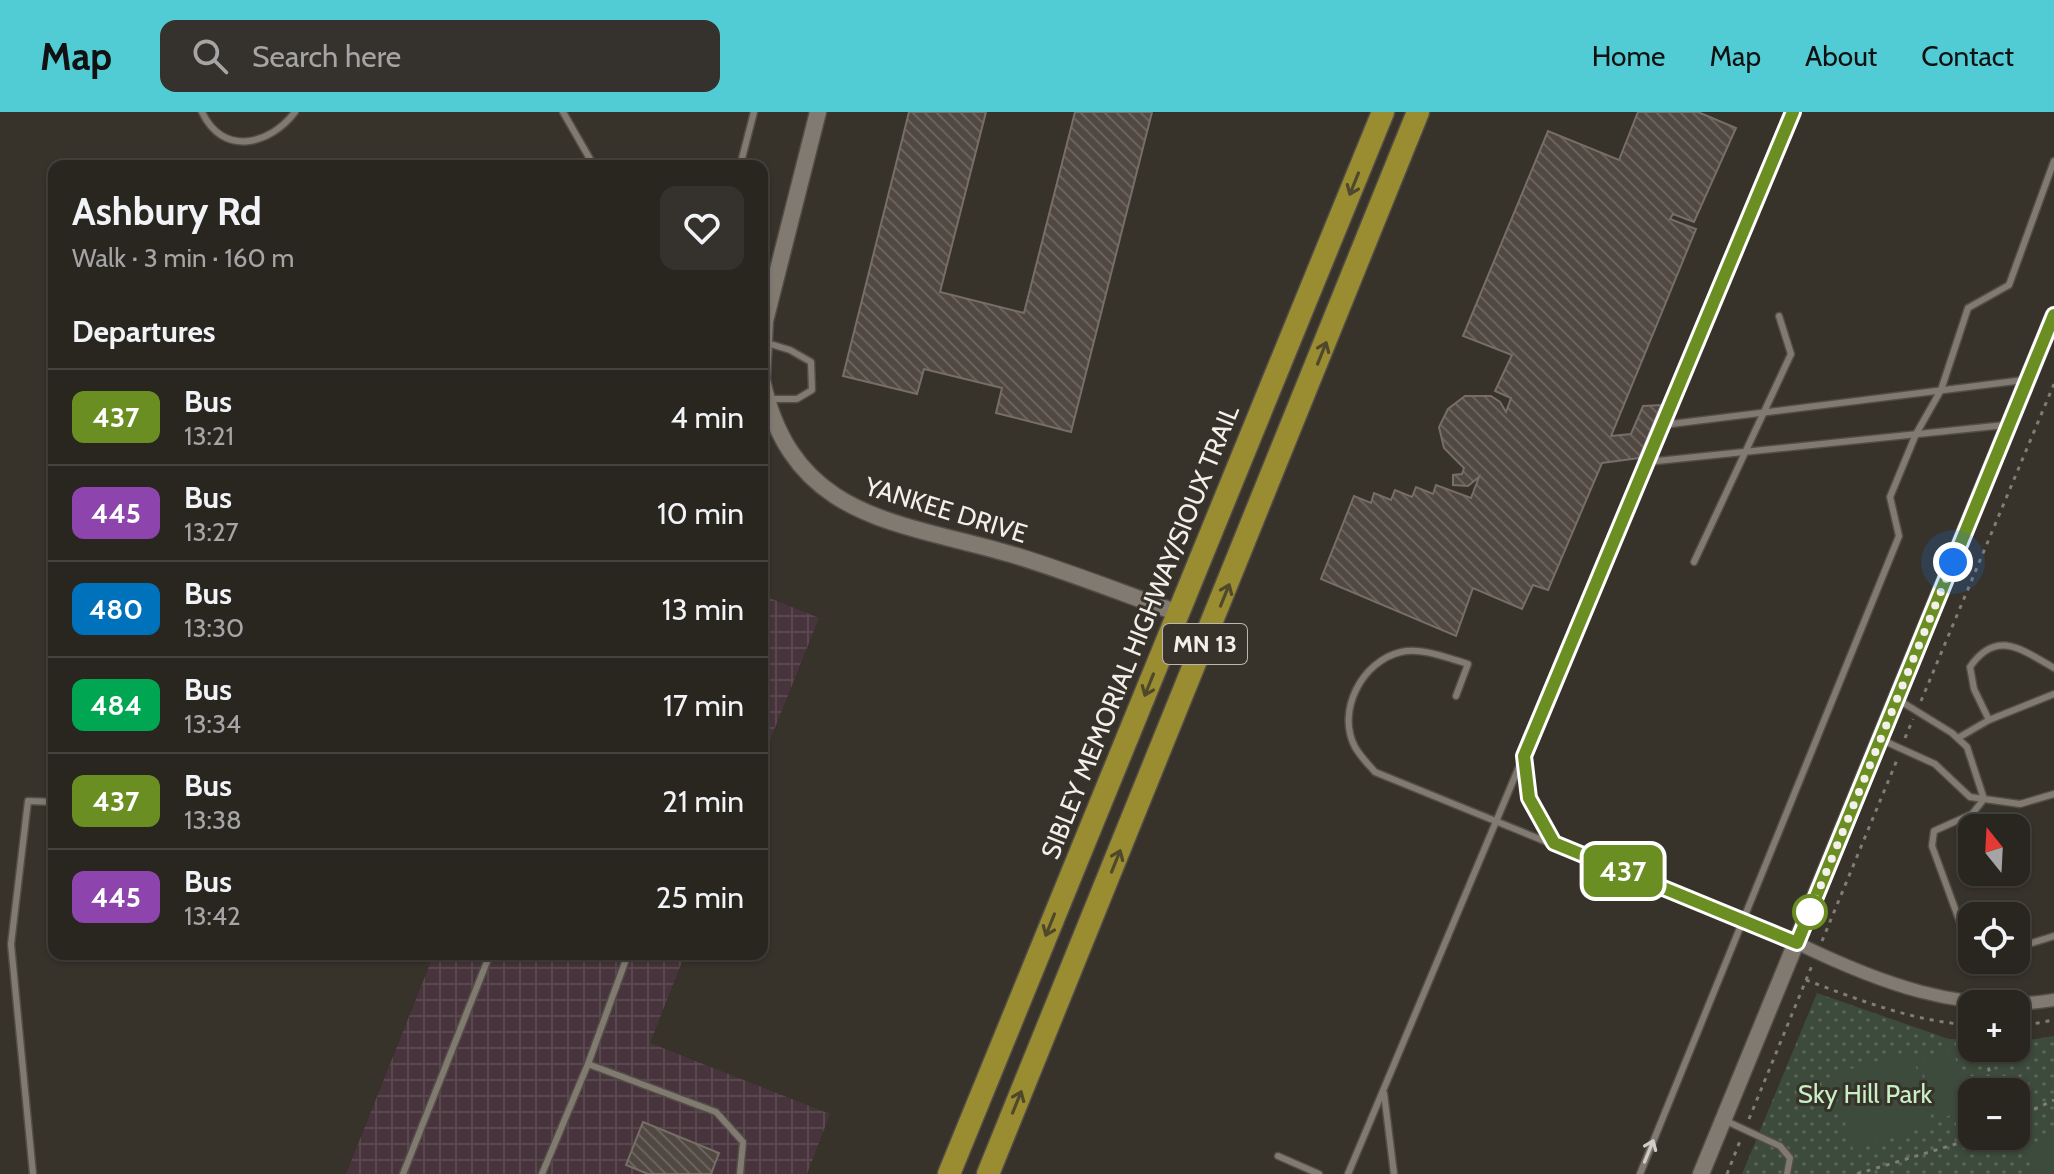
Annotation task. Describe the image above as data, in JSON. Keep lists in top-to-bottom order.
{
  "streets": {
    "highway": ["SIBLEY MEMORIAL HIGHWAY/SIOUX TRAIL", "MN 13"],
    "street": ["YANKEE DRIVE"]
  },
  "crossings": [
    ["YANKEE DRIVE", "SIBLEY MEMORIAL HIGHWAY/SIOUX TRAIL"]
  ],
  "parks": ["Sky Hill Park"],
  "lines": ["bus line 437"],
  "north": "top",
  "page": {
    "header": "Map",
    "search": "Search here",
    "nav": [
      "Home",
      "Map",
      "About",
      "Contact"
    ],
    "on_map": "437",
    "heading": [
      ["Ashbury Rd", "Walk · 3 min · 160 m"],
      "Departures"
    ],
    "list": [
      {
        "mark": "437",
        "name": "Bus",
        "note": "13:21",
        "value": "4 min"
      },
      {
        "mark": "445",
        "name": "Bus",
        "note": "13:27",
        "value": "10 min"
      },
      {
        "mark": "480",
        "name": "Bus",
        "note": "13:30",
        "value": "13 min"
      },
      {
        "mark": "484",
        "name": "Bus",
        "note": "13:34",
        "value": "17 min"
      },
      {
        "mark": "437",
        "name": "Bus",
        "note": "13:38",
        "value": "21 min"
      },
      {
        "mark": "445",
        "name": "Bus",
        "note": "13:42",
        "value": "25 min"
      }
    ],
    "map_buttons": ["+", "−"]
  }
}
